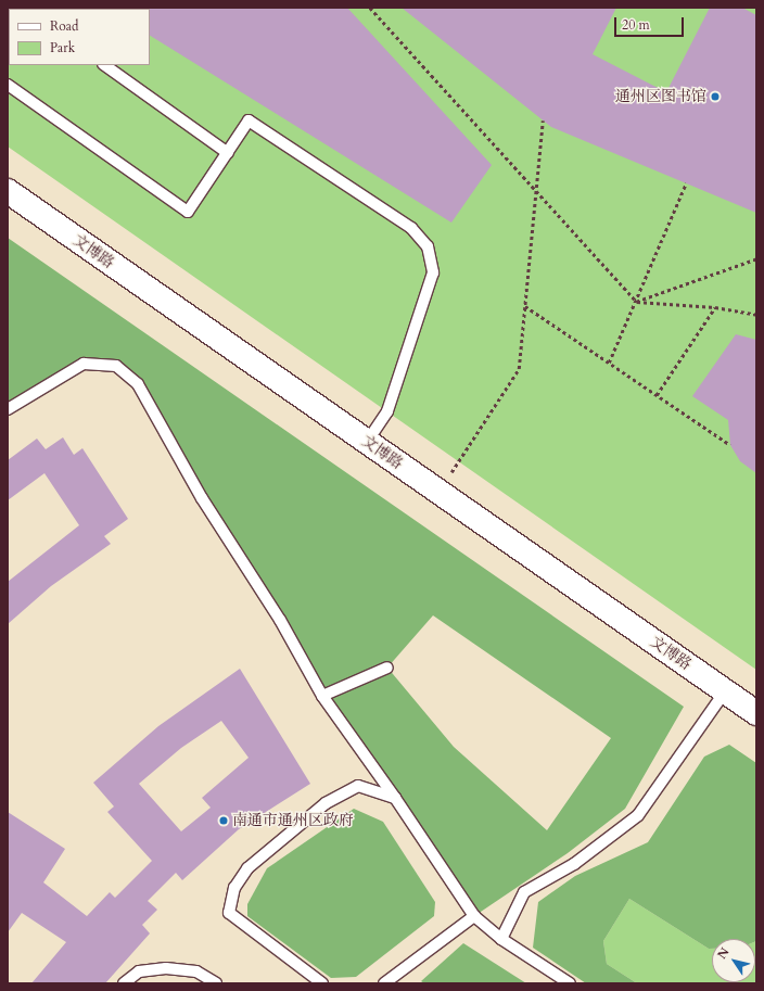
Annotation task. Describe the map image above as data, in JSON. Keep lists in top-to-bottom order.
{
  "streets": {
    "street": ["文博路"]
  },
  "places": ["通州区图书馆", "南通市通州区政府"],
  "legend": ["Road", "Park"],
  "scale_bar": "20 m",
  "north": "top left"
}
